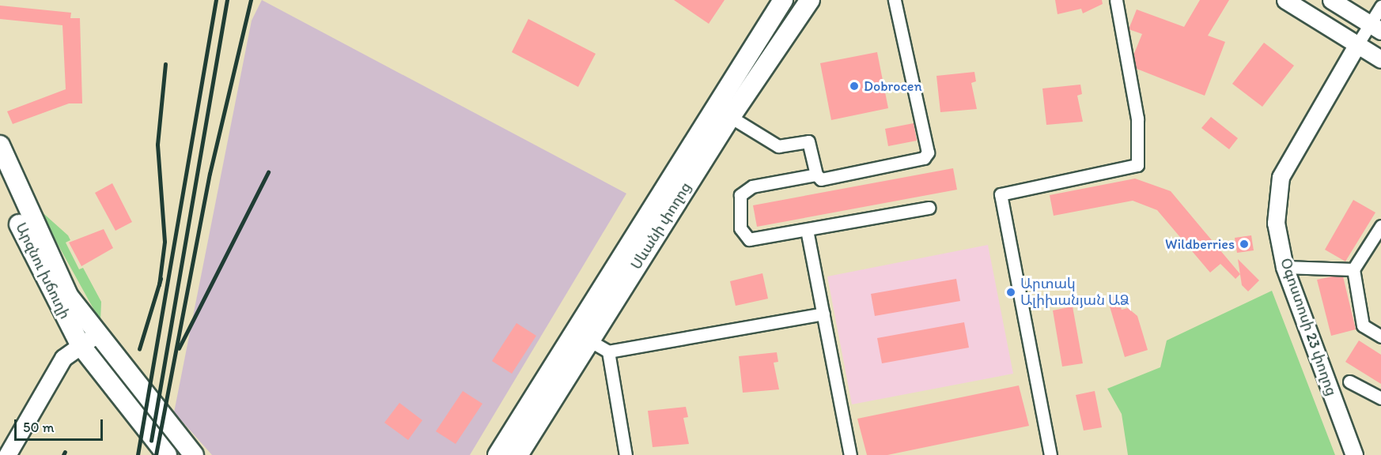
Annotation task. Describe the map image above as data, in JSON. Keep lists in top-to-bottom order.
{
  "streets": {
    "main road": ["Սևանի փողոց", "Արզնու խճուղի"],
    "street": ["Օգոստոսի 23 փողոց"]
  },
  "places": ["Dobrocen", "Wildberries", "Արտակ Ալիխանյան ԱՁ"],
  "scale_bar": "50 m"
}
